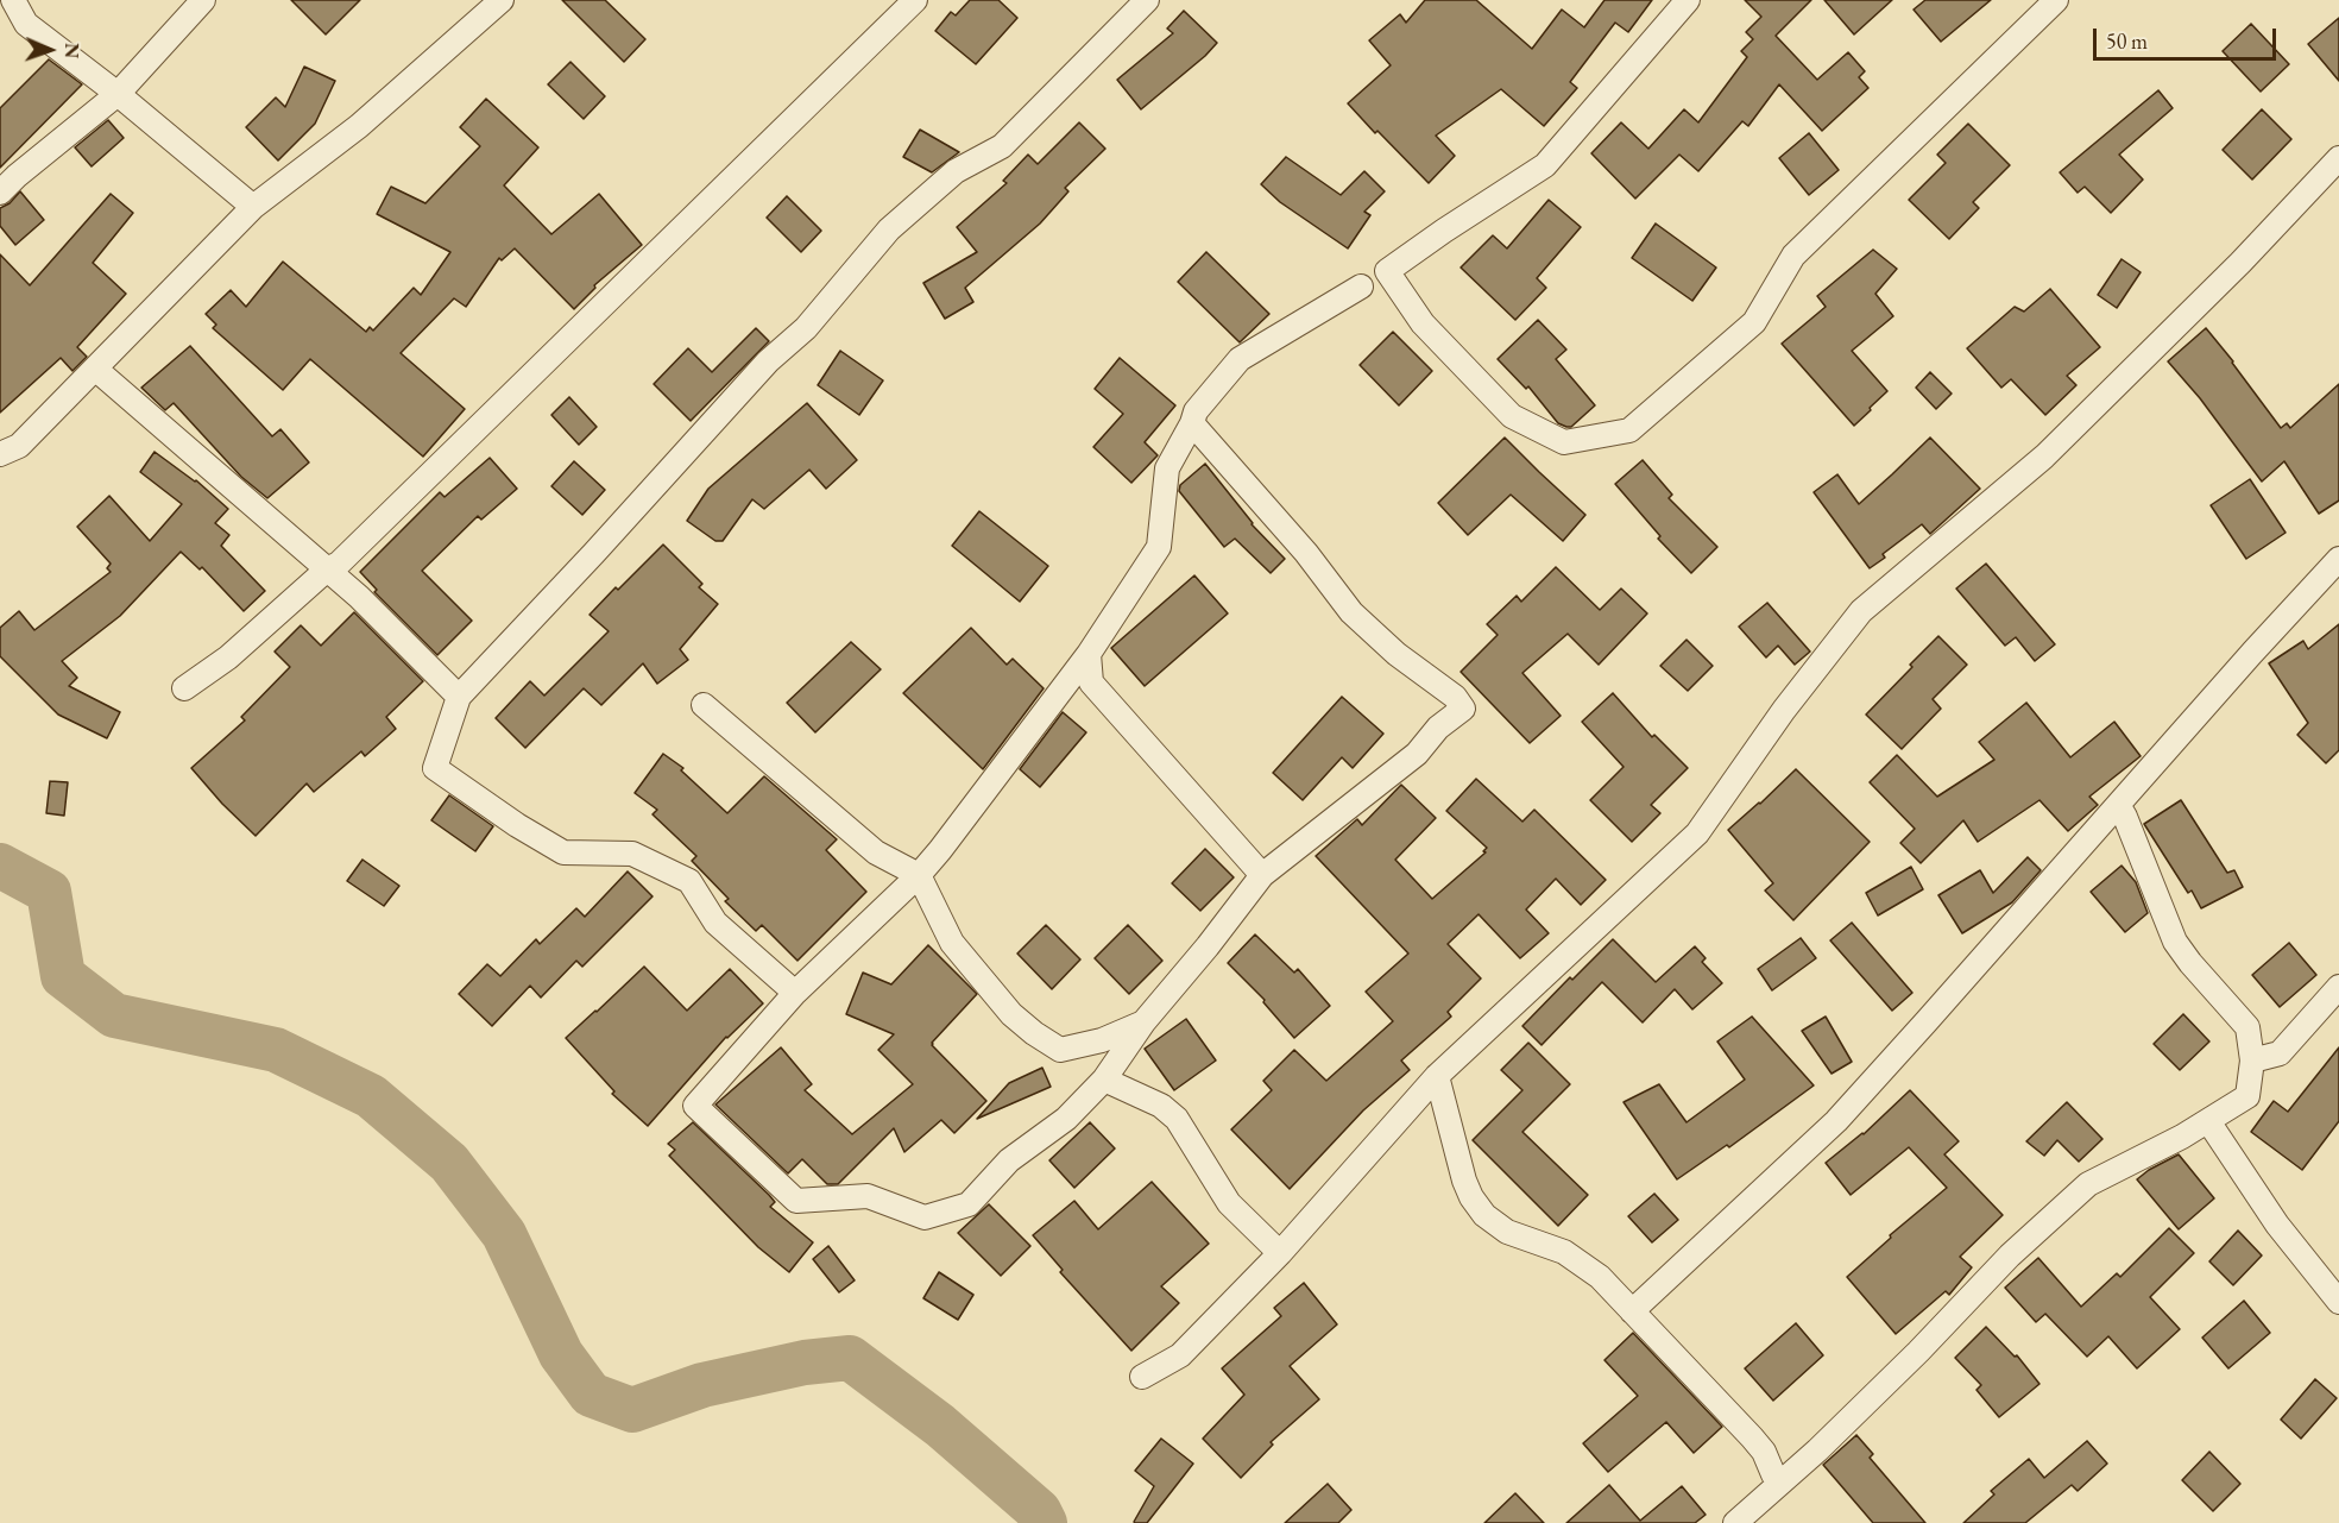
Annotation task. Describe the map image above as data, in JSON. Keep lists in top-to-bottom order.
{
  "scale_bar": "50 m",
  "north": "right"
}
